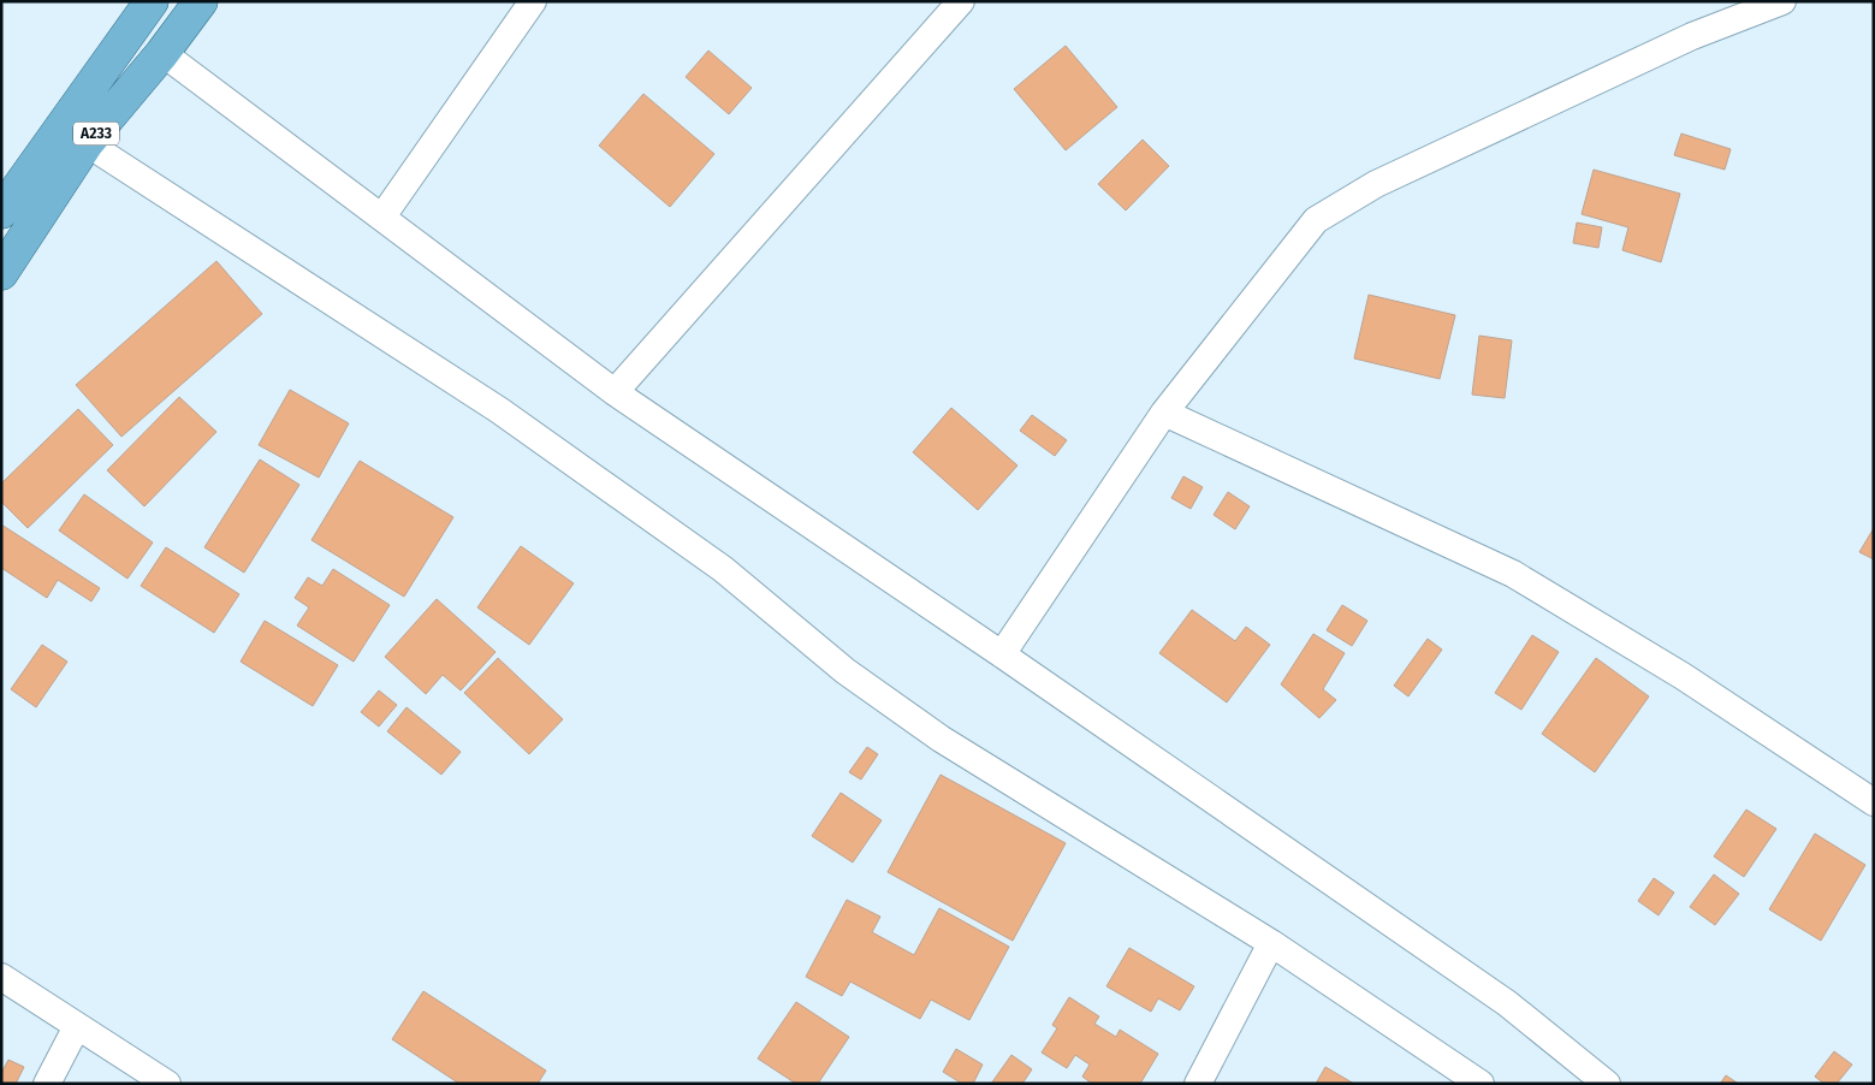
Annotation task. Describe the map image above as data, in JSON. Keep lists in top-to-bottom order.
{
  "streets": {
    "highway": ["A233"]
  }
}
